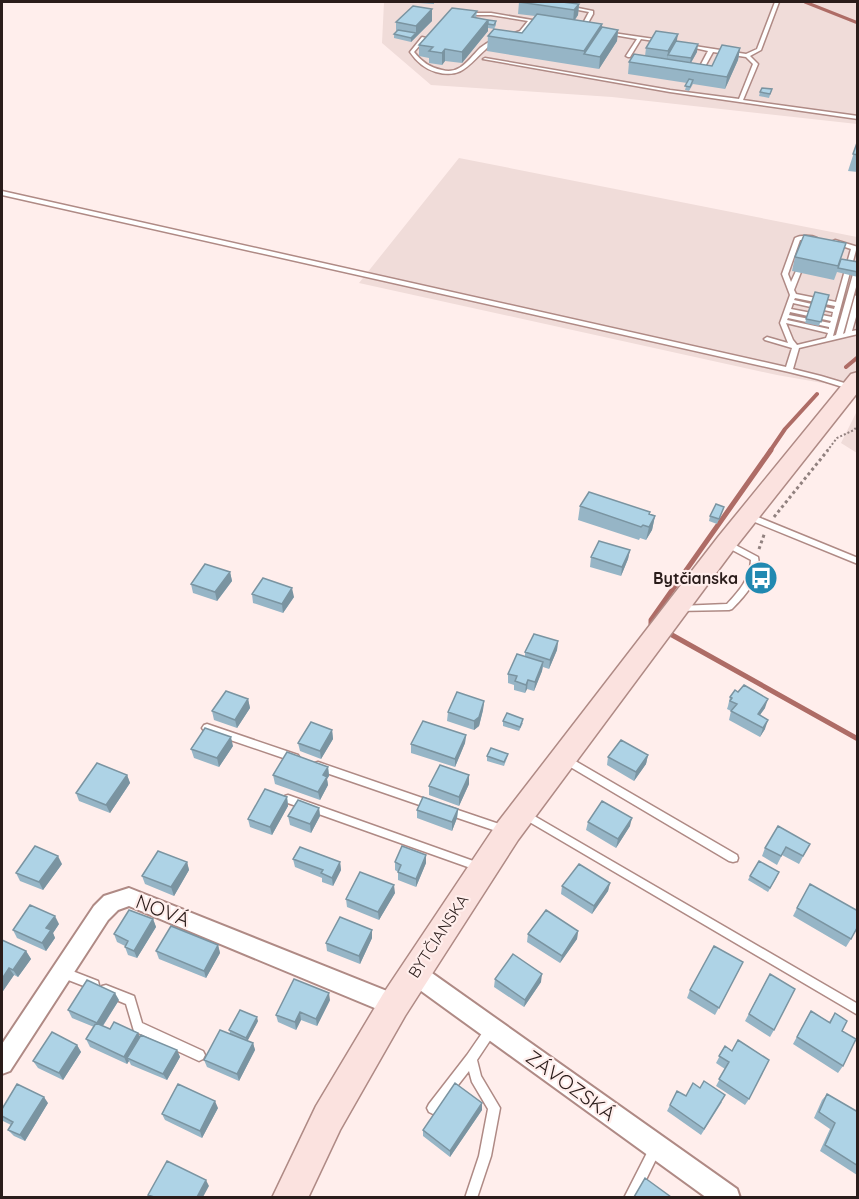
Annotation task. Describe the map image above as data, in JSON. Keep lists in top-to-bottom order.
{
  "streets": {
    "main road": ["BYTČIANSKA"],
    "street": ["NOVÁ", "ZÁVOZSKÁ"]
  },
  "crossings": [
    ["NOVÁ", "BYTČIANSKA"],
    ["BYTČIANSKA", "ZÁVOZSKÁ"]
  ],
  "places": {
    "bus stop": ["Bytčianska"]
  }
}
